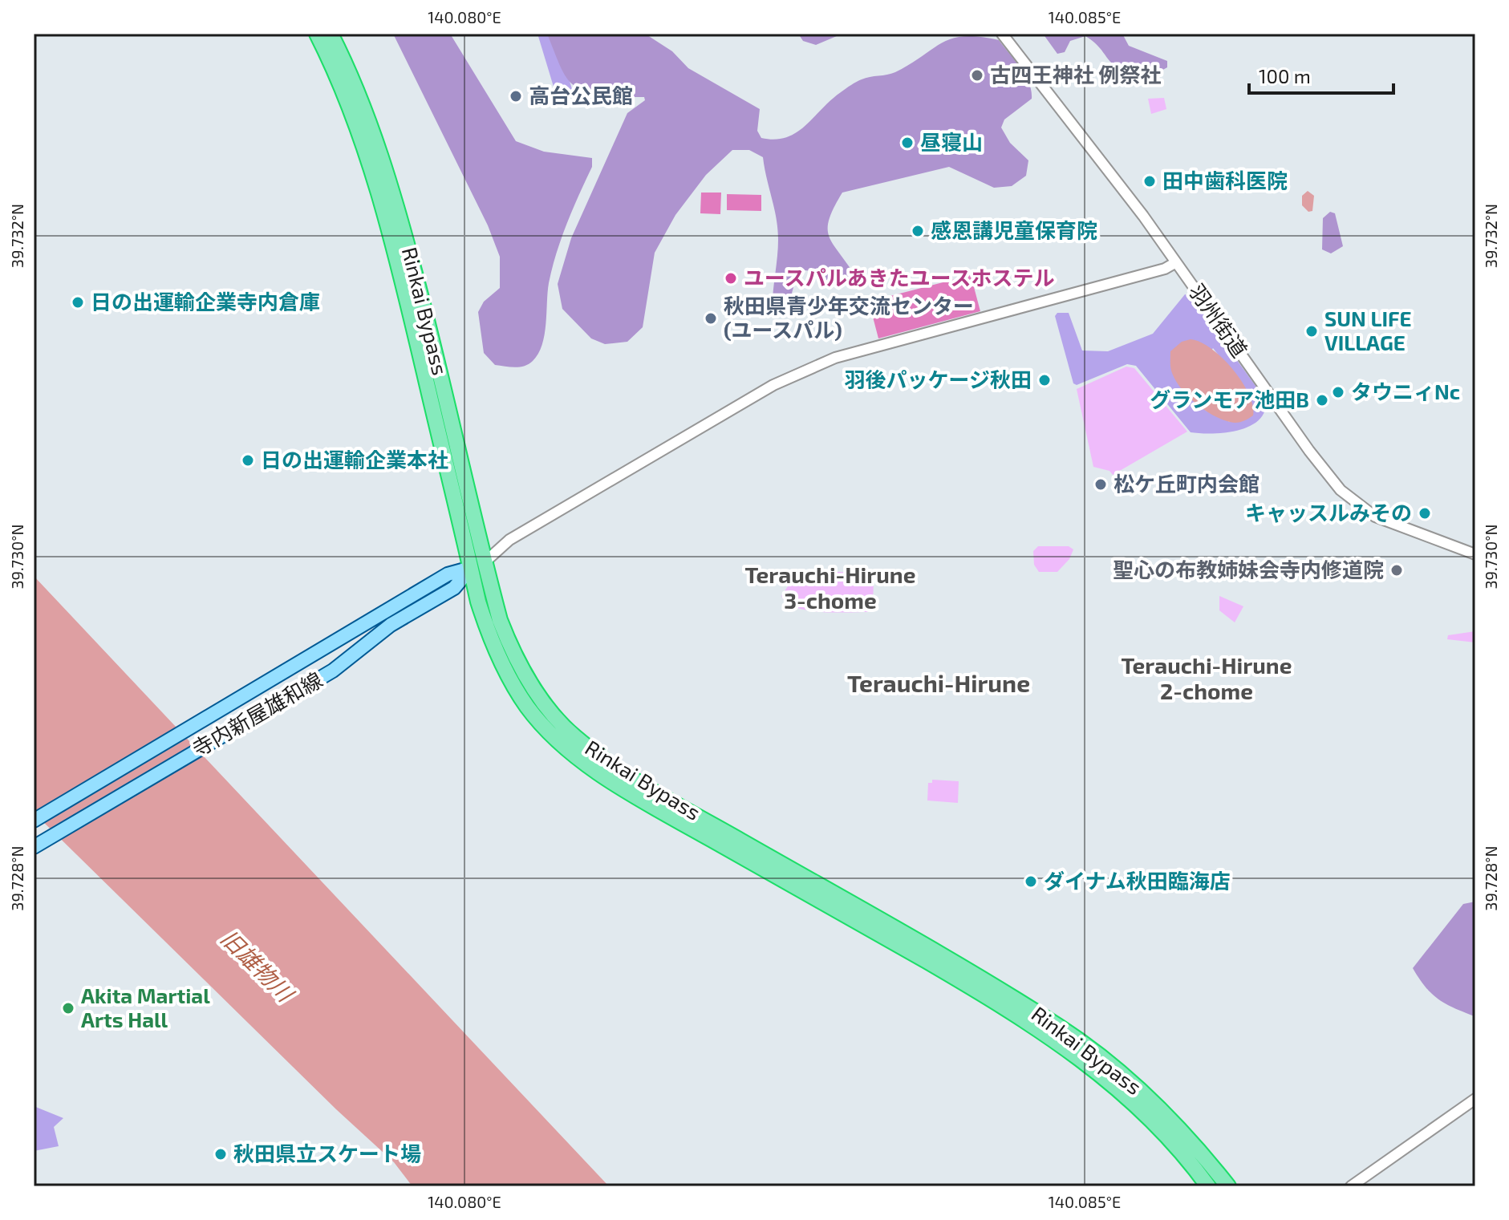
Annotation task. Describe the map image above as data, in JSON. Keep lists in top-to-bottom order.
{
  "streets": {
    "highway": ["Rinkai Bypass"],
    "main road": ["寺内新屋雄和線"],
    "street": ["羽州街道"]
  },
  "crossings": [
    ["Rinkai Bypass", "寺内新屋雄和線"]
  ],
  "districts": ["Terauchi-Hirune 3-chome", "Terauchi-Hirune 2-chome", "Terauchi-Hirune"],
  "water": ["旧雄物川"],
  "places": [
    "古四王神社 例祭社",
    "高台公民館",
    "昼寝山",
    "田中歯科医院",
    "感恩講児童保育院",
    "ユースパルあきたユースホステル",
    "日の出運輸企業寺内倉庫",
    "秋田県青少年交流センター (ユースパル)",
    "SUN LIFE VILLAGE",
    "羽後パッケージ秋田",
    "タウニィNc",
    "グランモア池田B",
    "日の出運輸企業本社",
    "松ケ丘町内会館",
    "キャッスルみその",
    "聖心の布教姉妹会寺内修道院",
    "ダイナム秋田臨海店",
    "Akita Martial Arts Hall",
    "秋田県立スケート場"
  ],
  "scale_bar": "100 m",
  "coordinates": [
    "140.080°E",
    "140.085°E",
    "39.732°N",
    "39.730°N",
    "39.728°N"
  ]
}
